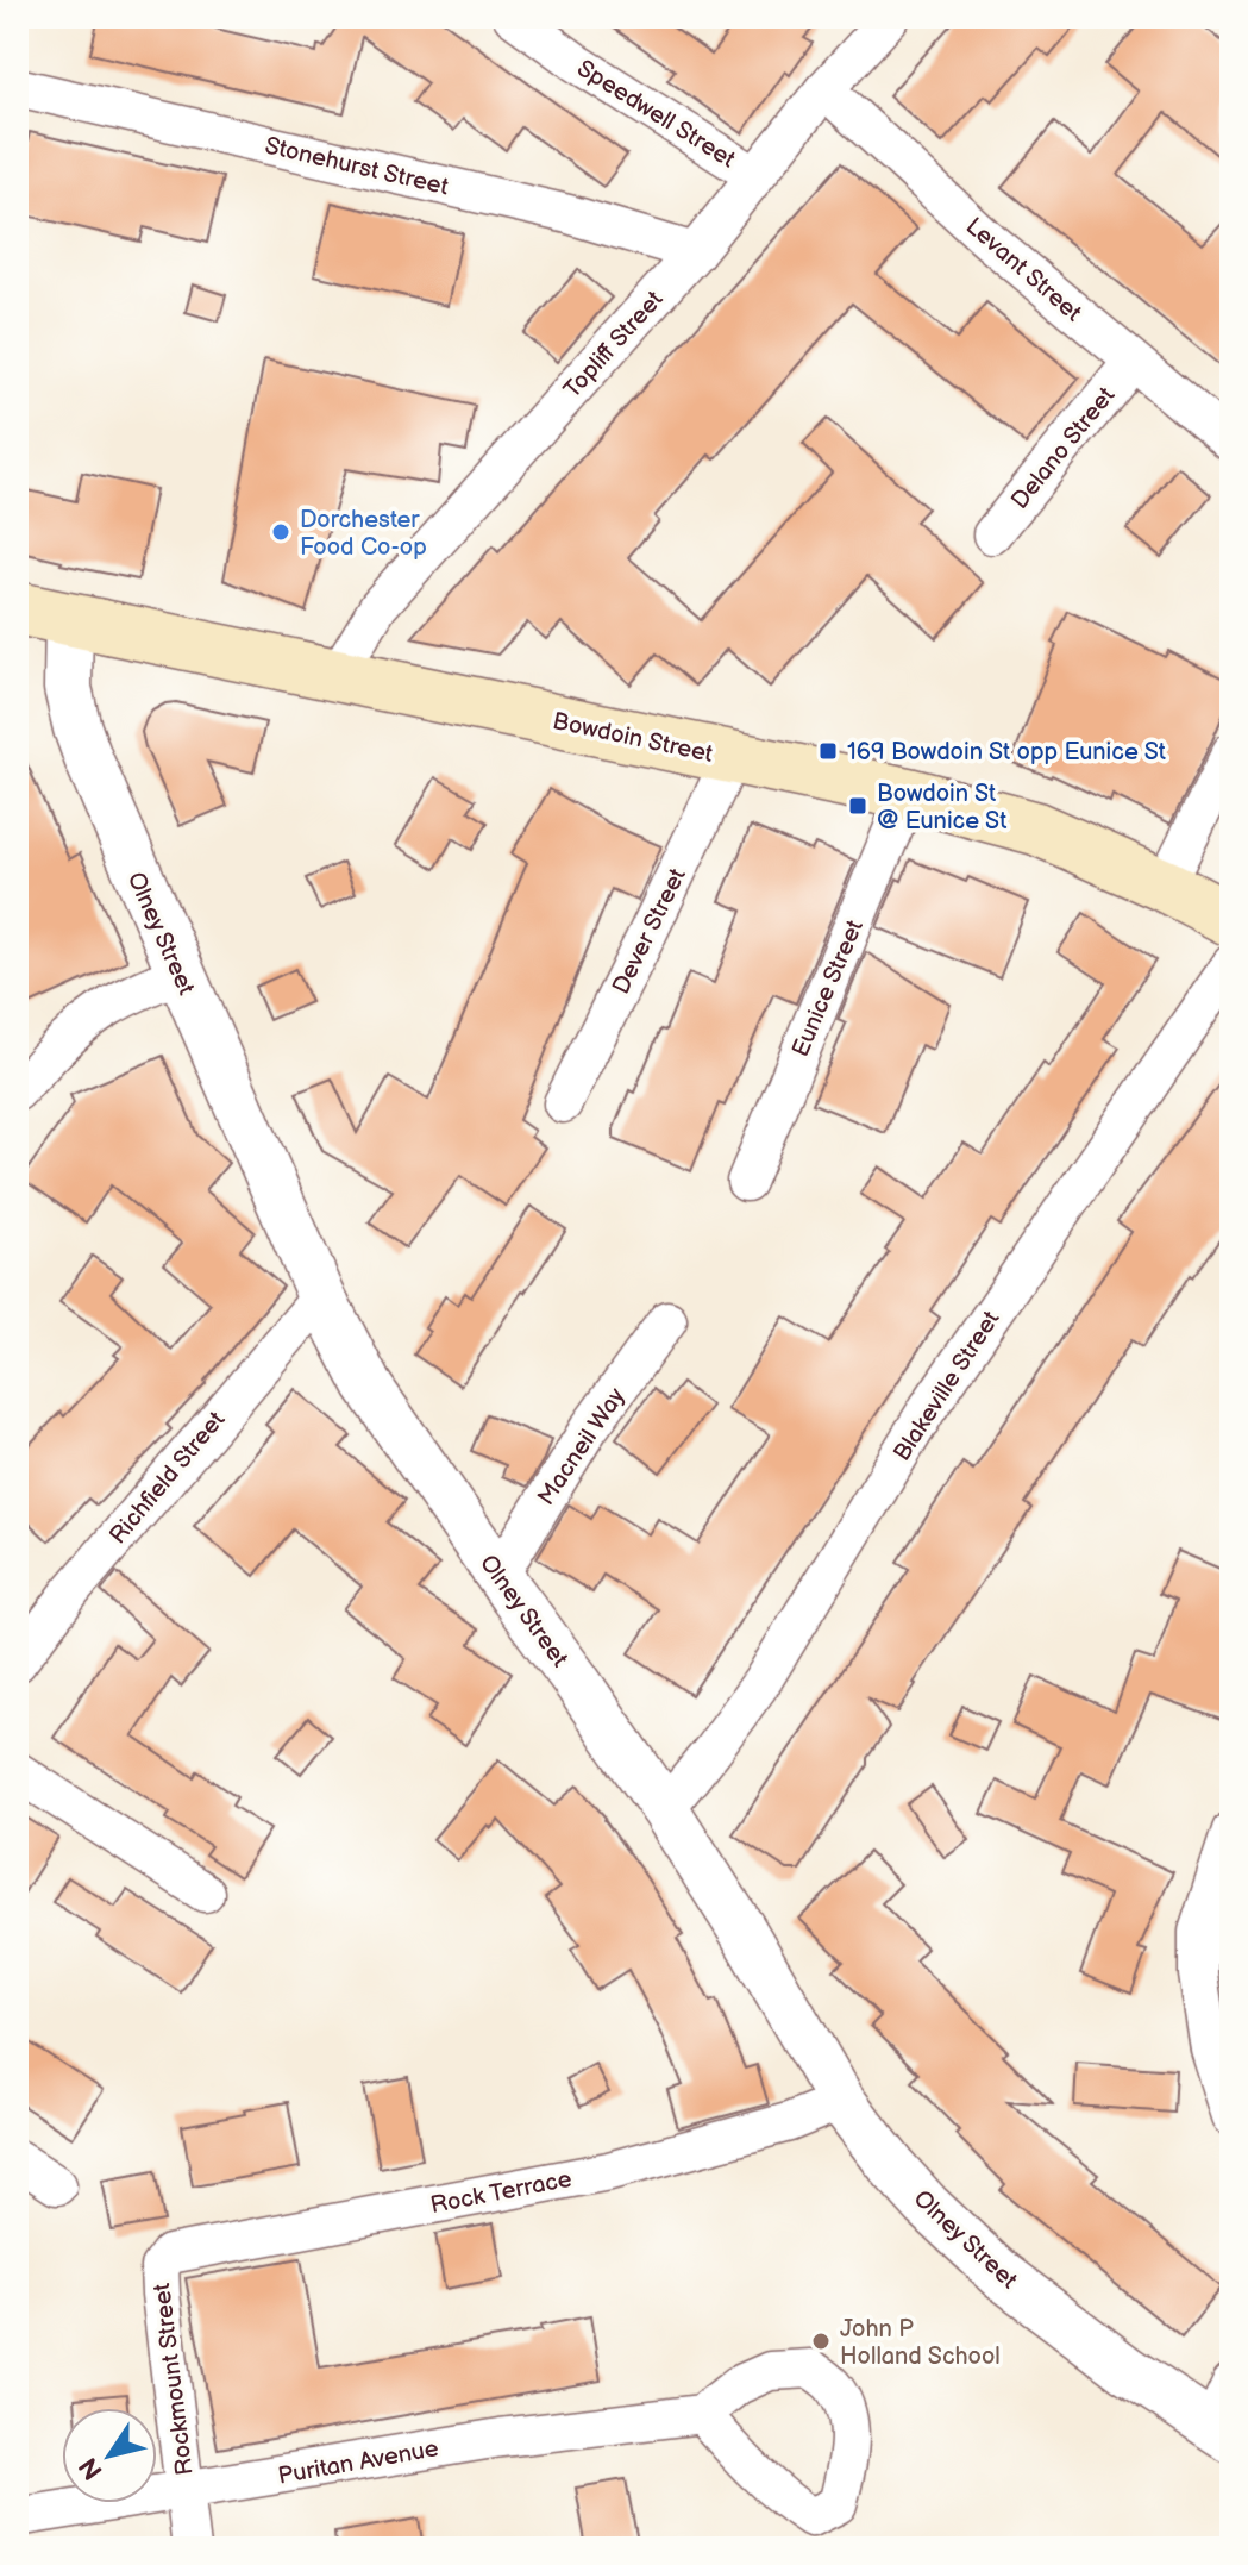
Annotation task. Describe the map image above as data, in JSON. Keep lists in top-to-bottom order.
{
  "streets": {
    "main road": ["Bowdoin Street"],
    "street": [
      "Speedwell Street",
      "Stonehurst Street",
      "Levant Street",
      "Topliff Street",
      "Delano Street",
      "Dever Street",
      "Olney Street",
      "Eunice Street",
      "Blakeville Street",
      "Macneil Way",
      "Richfield Street",
      "Rock Terrace",
      "Rockmount Street",
      "Puritan Avenue"
    ]
  },
  "crossings": [
    ["Speedwell Street", "Topliff Street"],
    ["Stonehurst Street", "Topliff Street"],
    ["Levant Street", "Topliff Street"],
    ["Levant Street", "Delano Street"],
    ["Topliff Street", "Bowdoin Street"],
    ["Bowdoin Street", "Dever Street"],
    ["Bowdoin Street", "Olney Street"],
    ["Bowdoin Street", "Eunice Street"],
    ["Olney Street", "Blakeville Street"],
    ["Olney Street", "Macneil Way"],
    ["Olney Street", "Richfield Street"],
    ["Olney Street", "Rock Terrace"],
    ["Rock Terrace", "Rockmount Street"],
    ["Rockmount Street", "Puritan Avenue"]
  ],
  "places": {
    "other": ["Dorchester Food Co-op", "John P Holland School"],
    "transit": ["169 Bowdoin St opp Eunice St", "Bowdoin St @ Eunice St"]
  },
  "north": "bottom left"
}
